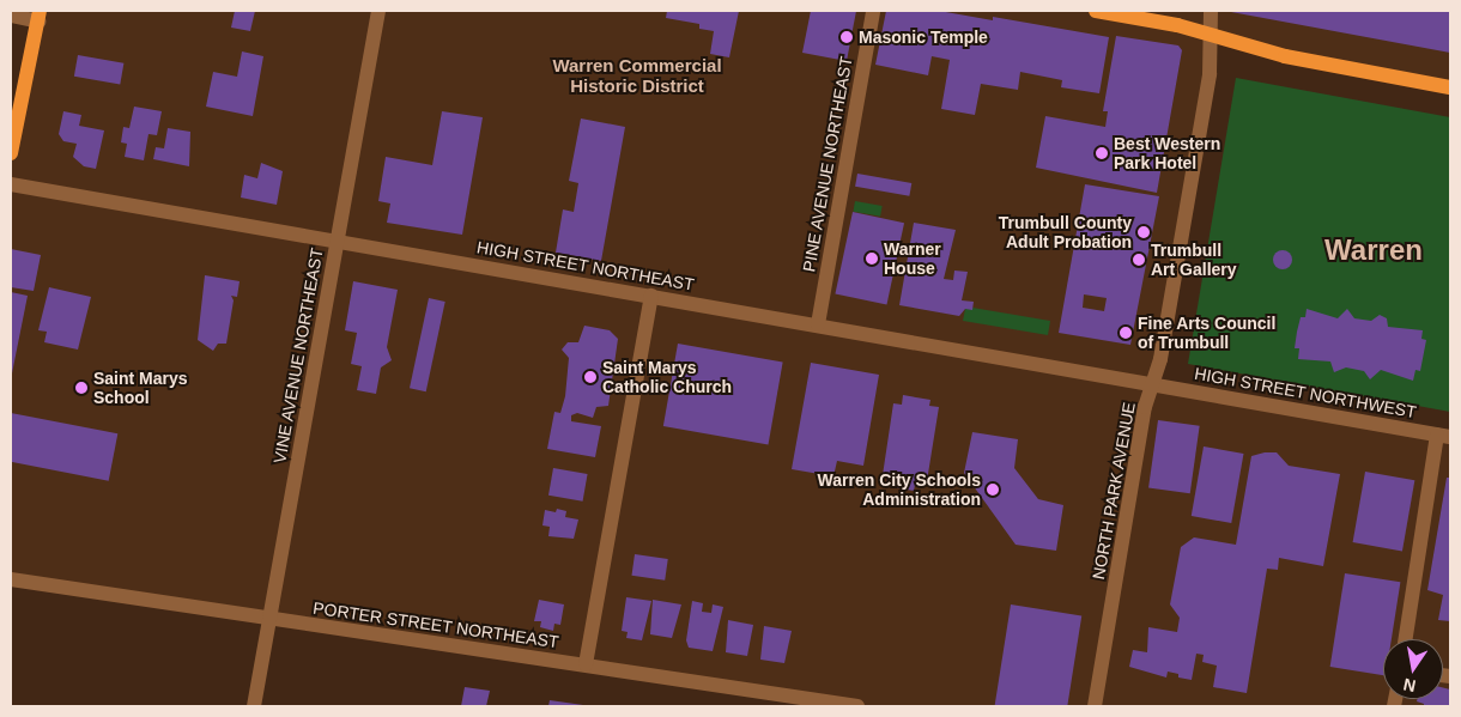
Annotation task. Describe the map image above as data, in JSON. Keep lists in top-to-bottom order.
{
  "streets": {
    "street": [
      "PINE AVENUE NORTHEAST",
      "HIGH STREET NORTHEAST",
      "VINE AVENUE NORTHEAST",
      "HIGH STREET NORTHWEST",
      "NORTH PARK AVENUE",
      "PORTER STREET NORTHEAST"
    ]
  },
  "crossings": [
    ["PINE AVENUE NORTHEAST", "HIGH STREET NORTHEAST"],
    ["HIGH STREET NORTHEAST", "VINE AVENUE NORTHEAST"],
    ["HIGH STREET NORTHEAST", "HIGH STREET NORTHWEST"],
    ["HIGH STREET NORTHEAST", "NORTH PARK AVENUE"],
    ["VINE AVENUE NORTHEAST", "PORTER STREET NORTHEAST"],
    ["HIGH STREET NORTHWEST", "NORTH PARK AVENUE"]
  ],
  "districts": ["Warren Commercial Historic District", "Warren"],
  "places": [
    "Masonic Temple",
    "Best Western Park Hotel",
    "Trumbull County Adult Probation",
    "Warner House",
    "Trumbull Art Gallery",
    "Fine Arts Council of Trumbull",
    "Saint Marys Catholic Church",
    "Saint Marys School",
    "Warren City Schools Administration"
  ],
  "north": "bottom"
}
